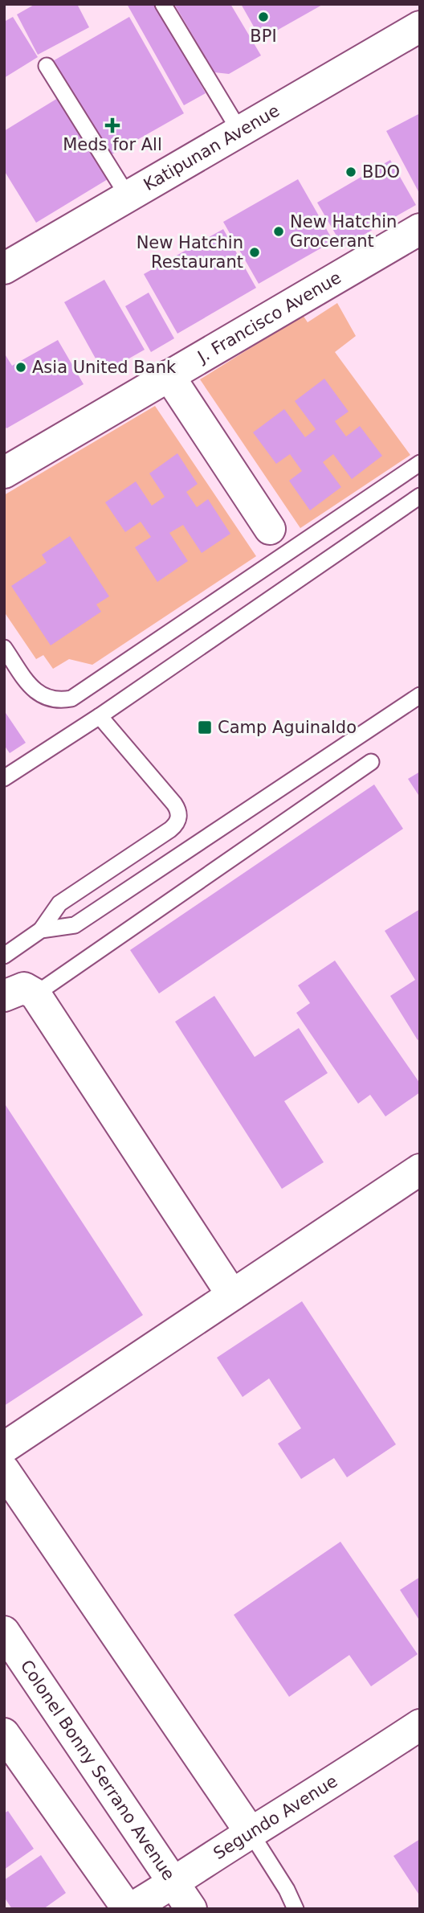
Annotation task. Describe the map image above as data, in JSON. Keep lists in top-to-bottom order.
{
  "streets": {
    "street": [
      "Katipunan Avenue",
      "J. Francisco Avenue",
      "Colonel Bonny Serrano Avenue",
      "Segundo Avenue"
    ]
  },
  "crossings": [
    ["Colonel Bonny Serrano Avenue", "Segundo Avenue"]
  ],
  "places": {
    "other": [
      "BPI",
      "BDO",
      "New Hatchin Grocerant",
      "New Hatchin Restaurant",
      "Asia United Bank"
    ],
    "health": ["Meds for All"],
    "transit": ["Camp Aguinaldo"]
  }
}
